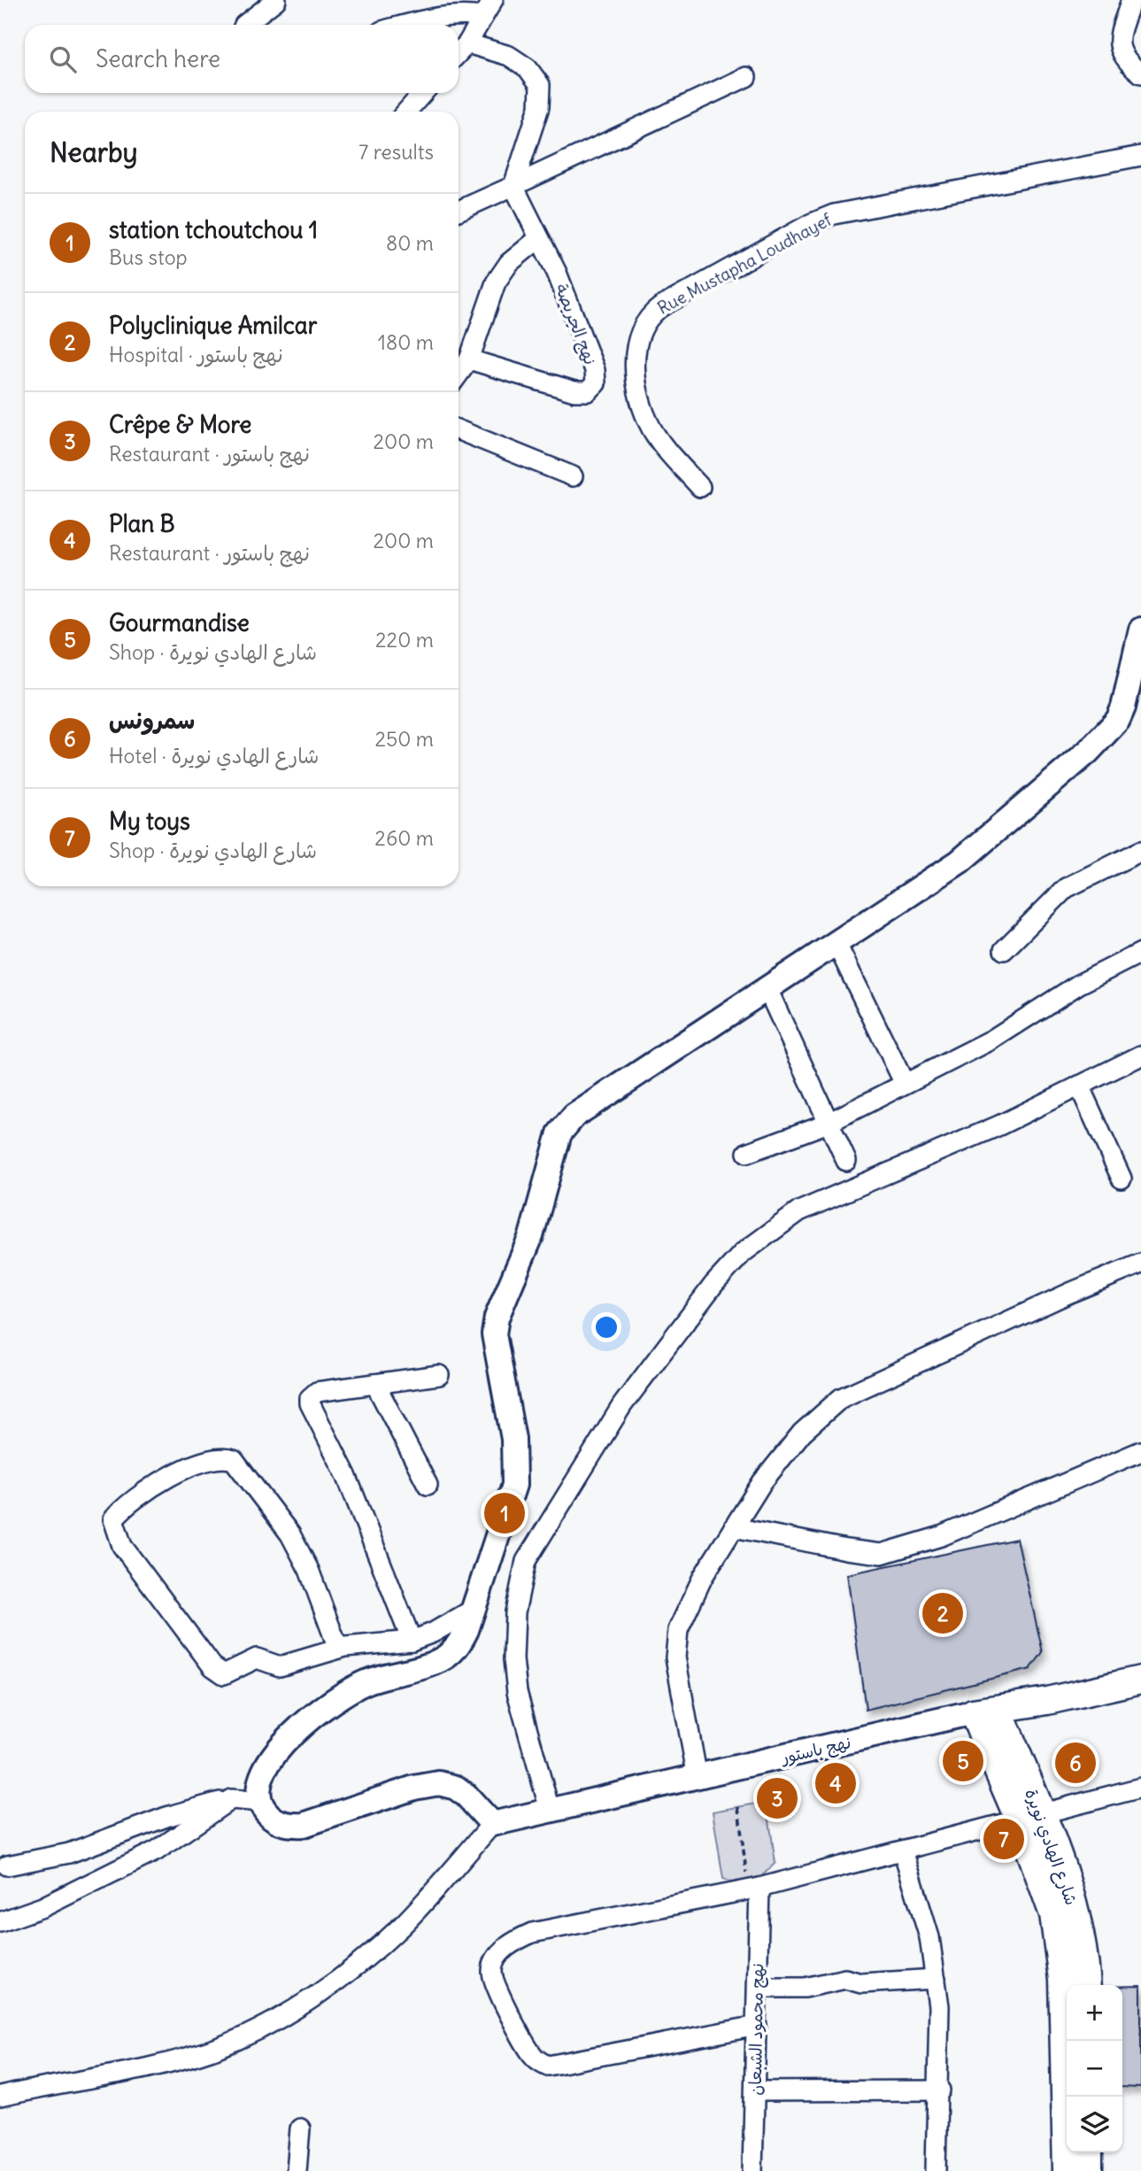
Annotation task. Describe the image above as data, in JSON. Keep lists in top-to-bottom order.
{
  "streets": {
    "main road": ["نهج باستور", "شارع الهادي نويرة"],
    "street": ["Rue Mustapha Loudhayef", "نهج الجريصة", "نهج محمود الشبعان"]
  },
  "crossings": [
    ["نهج باستور", "شارع الهادي نويرة"]
  ],
  "page": {
    "search": "Search here",
    "heading": ["Nearby", "7 results"],
    "list": [
      {
        "mark": "1",
        "name": "station tchoutchou 1",
        "note": "Bus stop",
        "value": "80 m"
      },
      {
        "mark": "2",
        "name": "Polyclinique Amilcar",
        "note": "Hospital · نهج باستور",
        "value": "180 m"
      },
      {
        "mark": "3",
        "name": "Crêpe & More",
        "note": "Restaurant · نهج باستور",
        "value": "200 m"
      },
      {
        "mark": "4",
        "name": "Plan B",
        "note": "Restaurant · نهج باستور",
        "value": "200 m"
      },
      {
        "mark": "5",
        "name": "Gourmandise",
        "note": "Shop · شارع الهادي نويرة",
        "value": "220 m"
      },
      {
        "mark": "6",
        "name": "سمرونس",
        "note": "Hotel · شارع الهادي نويرة",
        "value": "250 m"
      },
      {
        "mark": "7",
        "name": "My toys",
        "note": "Shop · شارع الهادي نويرة",
        "value": "260 m"
      }
    ],
    "pins": [
      "1",
      "2",
      "5",
      "6",
      "4",
      "3",
      "7"
    ],
    "map_buttons": ["+", "−"]
  }
}
